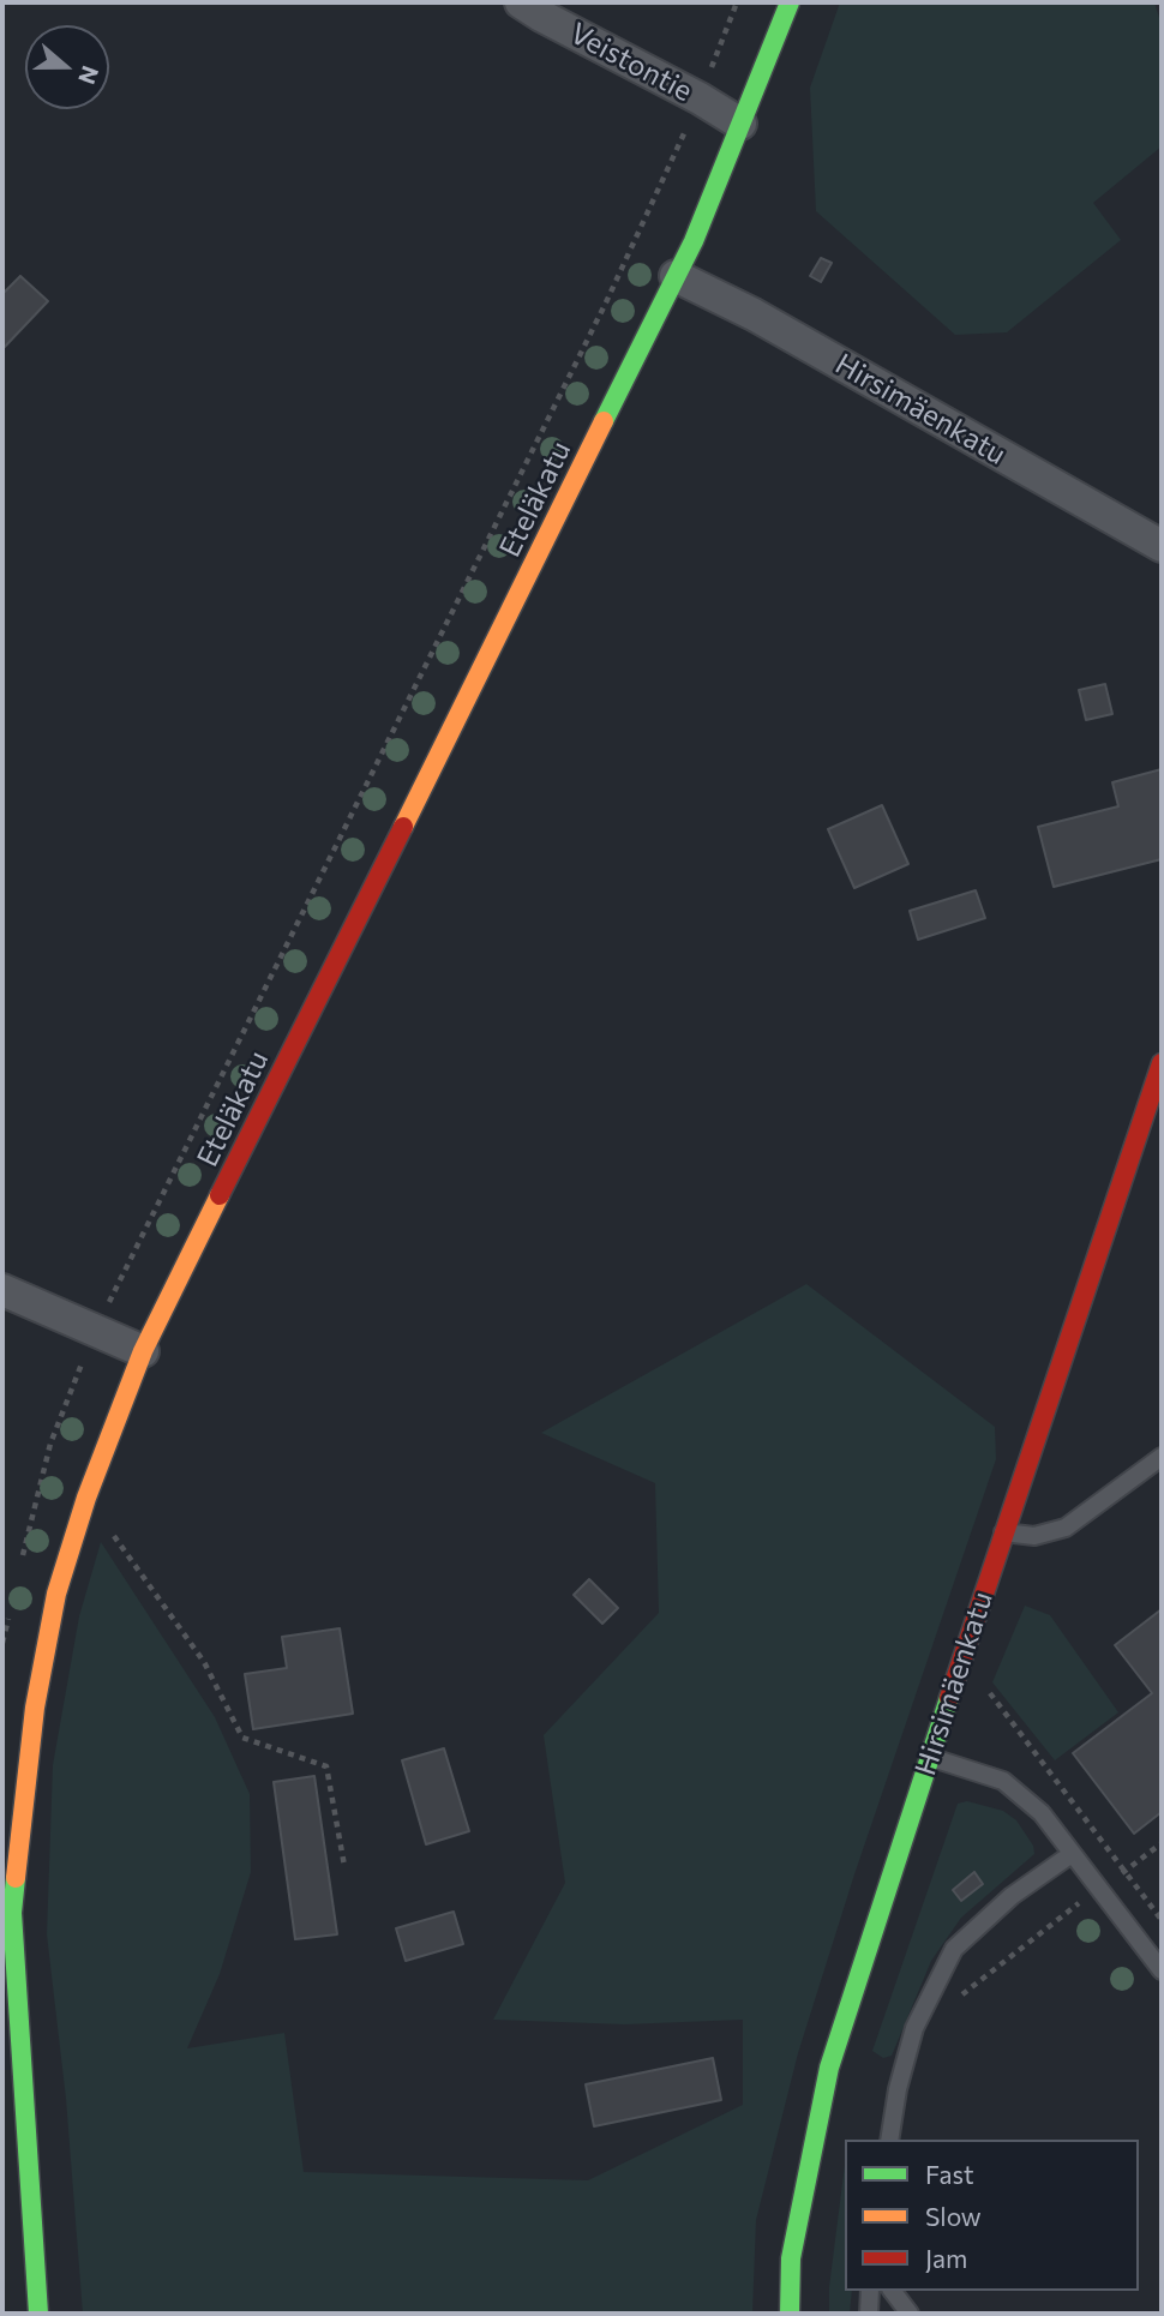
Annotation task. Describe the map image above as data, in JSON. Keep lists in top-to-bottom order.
{
  "streets": {
    "main road": ["Hirsimäenkatu", "Eteläkatu"],
    "street": ["Veistontie"]
  },
  "crossings": [
    ["Veistontie", "Eteläkatu"],
    ["Hirsimäenkatu", "Eteläkatu"]
  ],
  "legend": ["Fast", "Slow", "Jam"],
  "north": "right"
}
